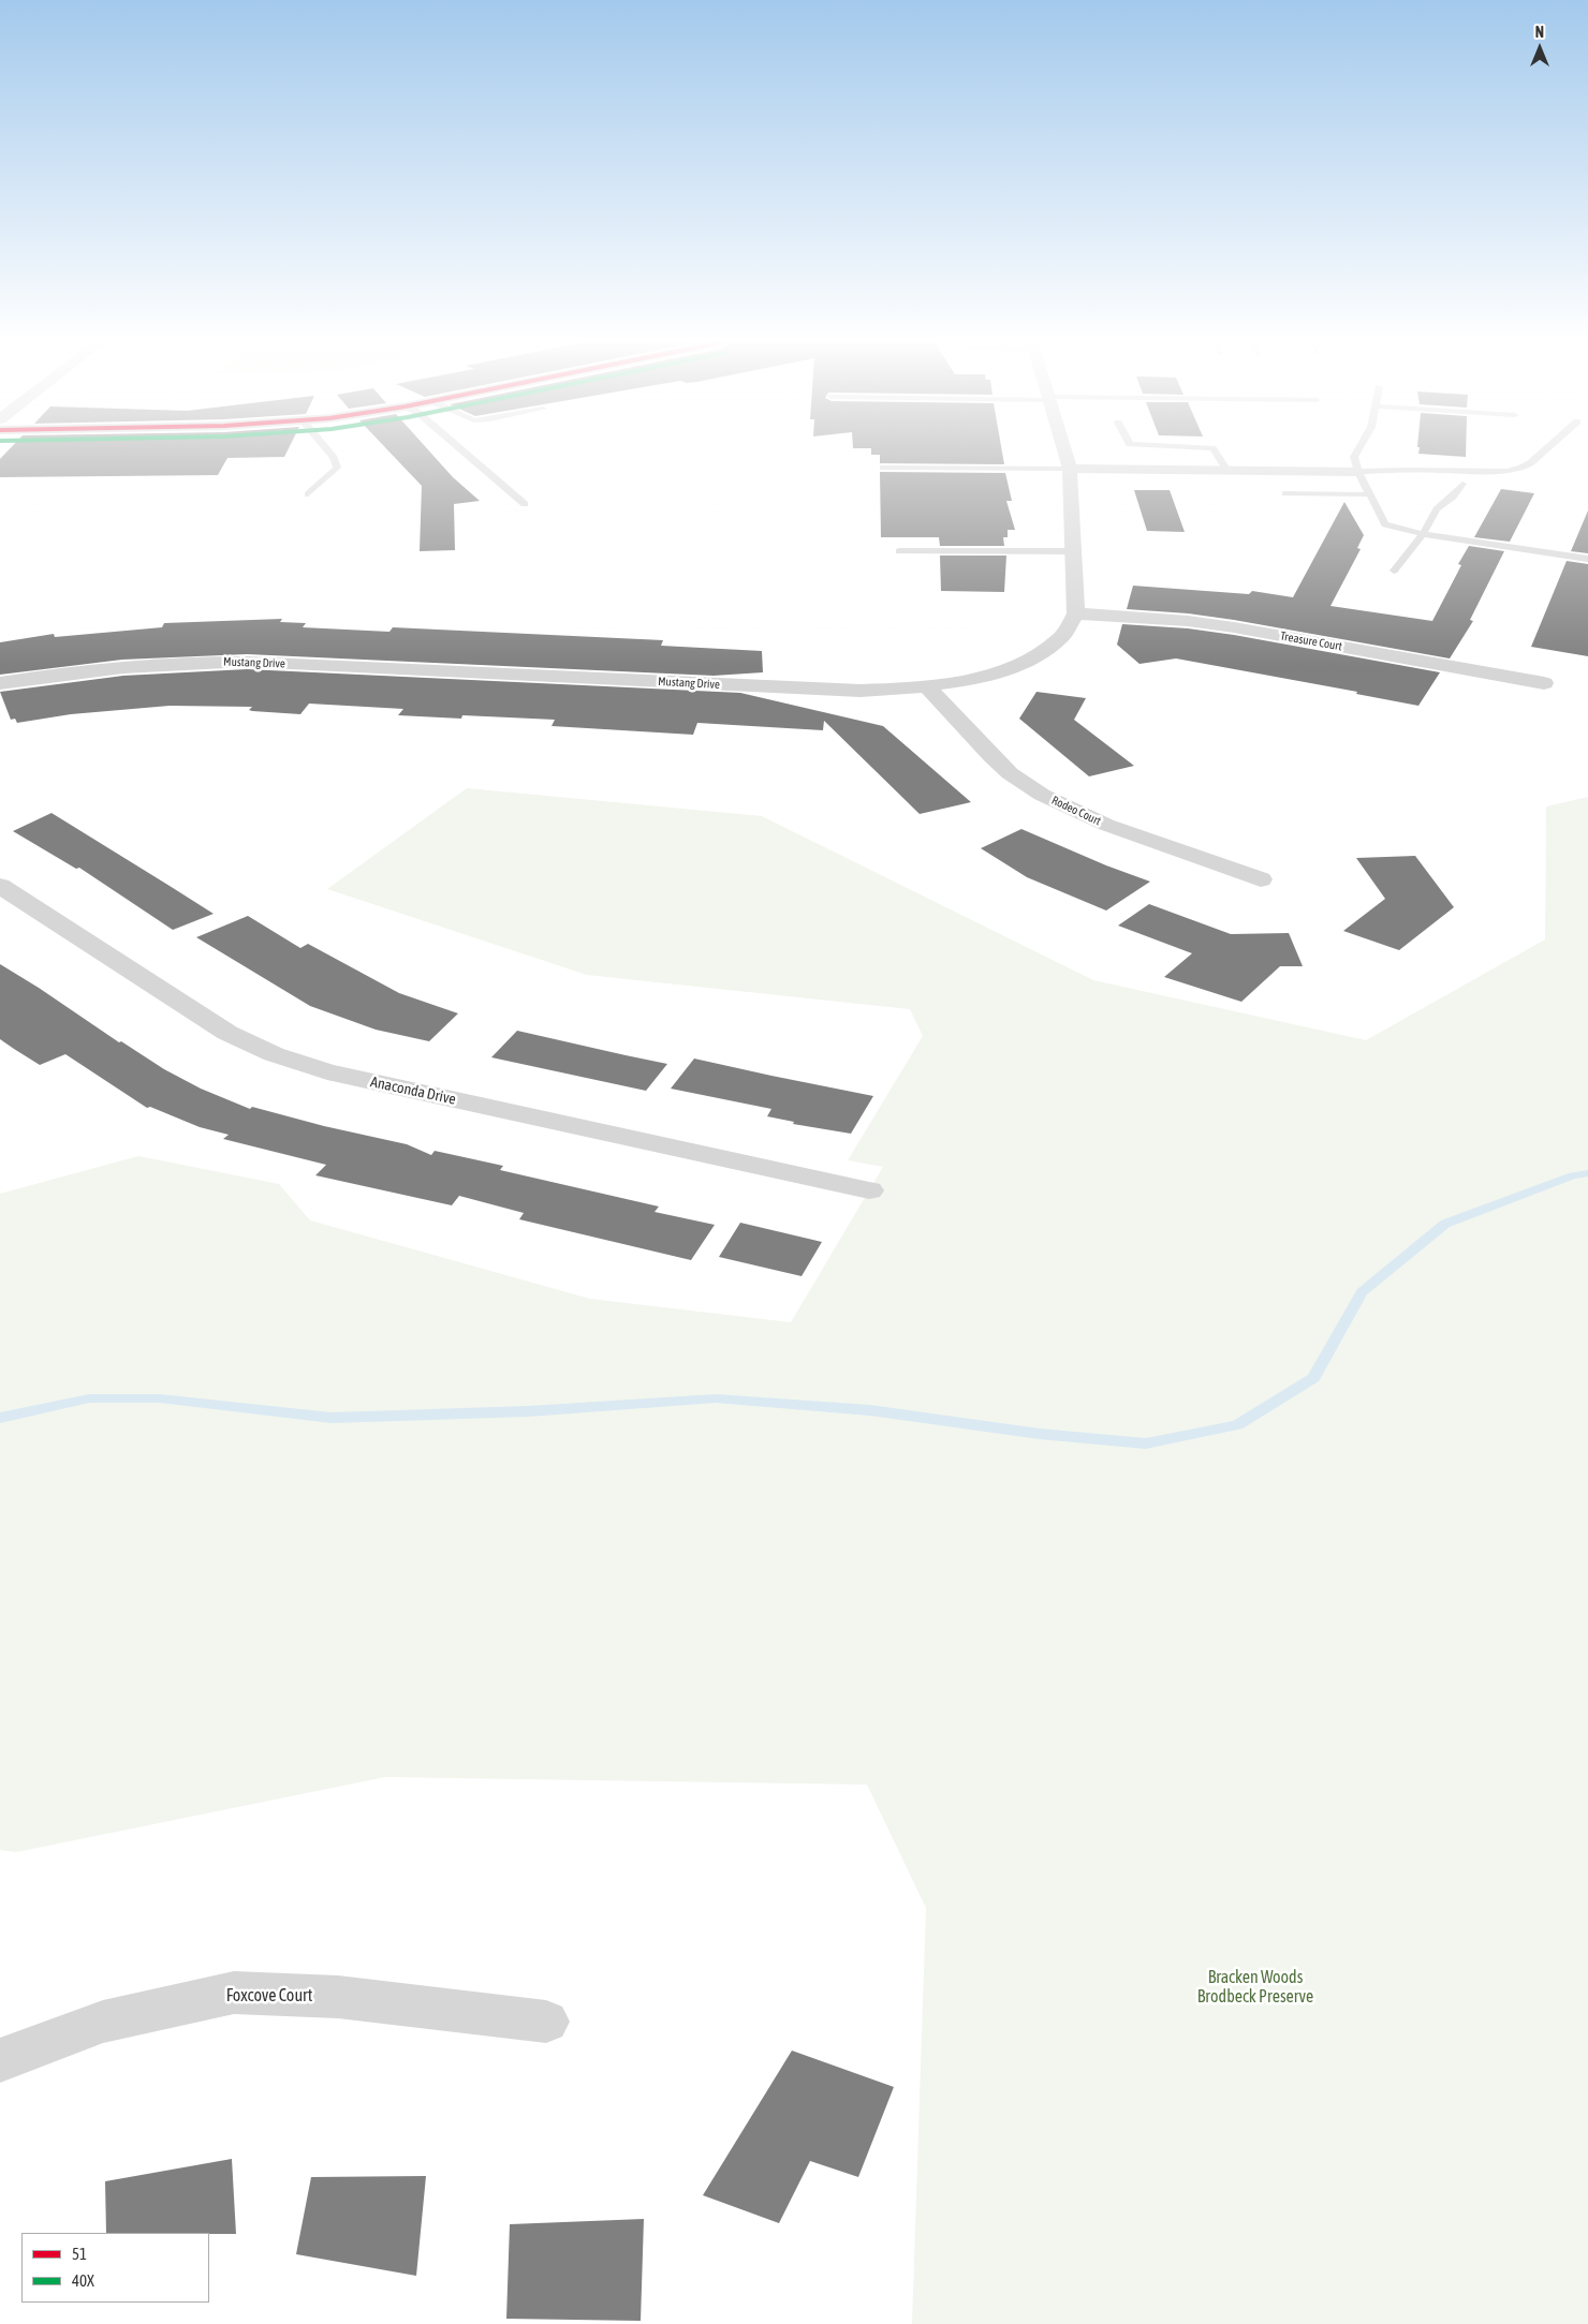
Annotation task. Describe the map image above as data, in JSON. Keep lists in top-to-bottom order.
{
  "streets": {
    "street": [
      "Treasure Court",
      "Mustang Drive",
      "Rodeo Court",
      "Anaconda Drive",
      "Foxcove Court"
    ]
  },
  "crossings": [
    ["Treasure Court", "Mustang Drive"],
    ["Mustang Drive", "Rodeo Court"]
  ],
  "parks": ["Bracken Woods Brodbeck Preserve"],
  "legend": ["51", "40X"],
  "north": "top"
}
